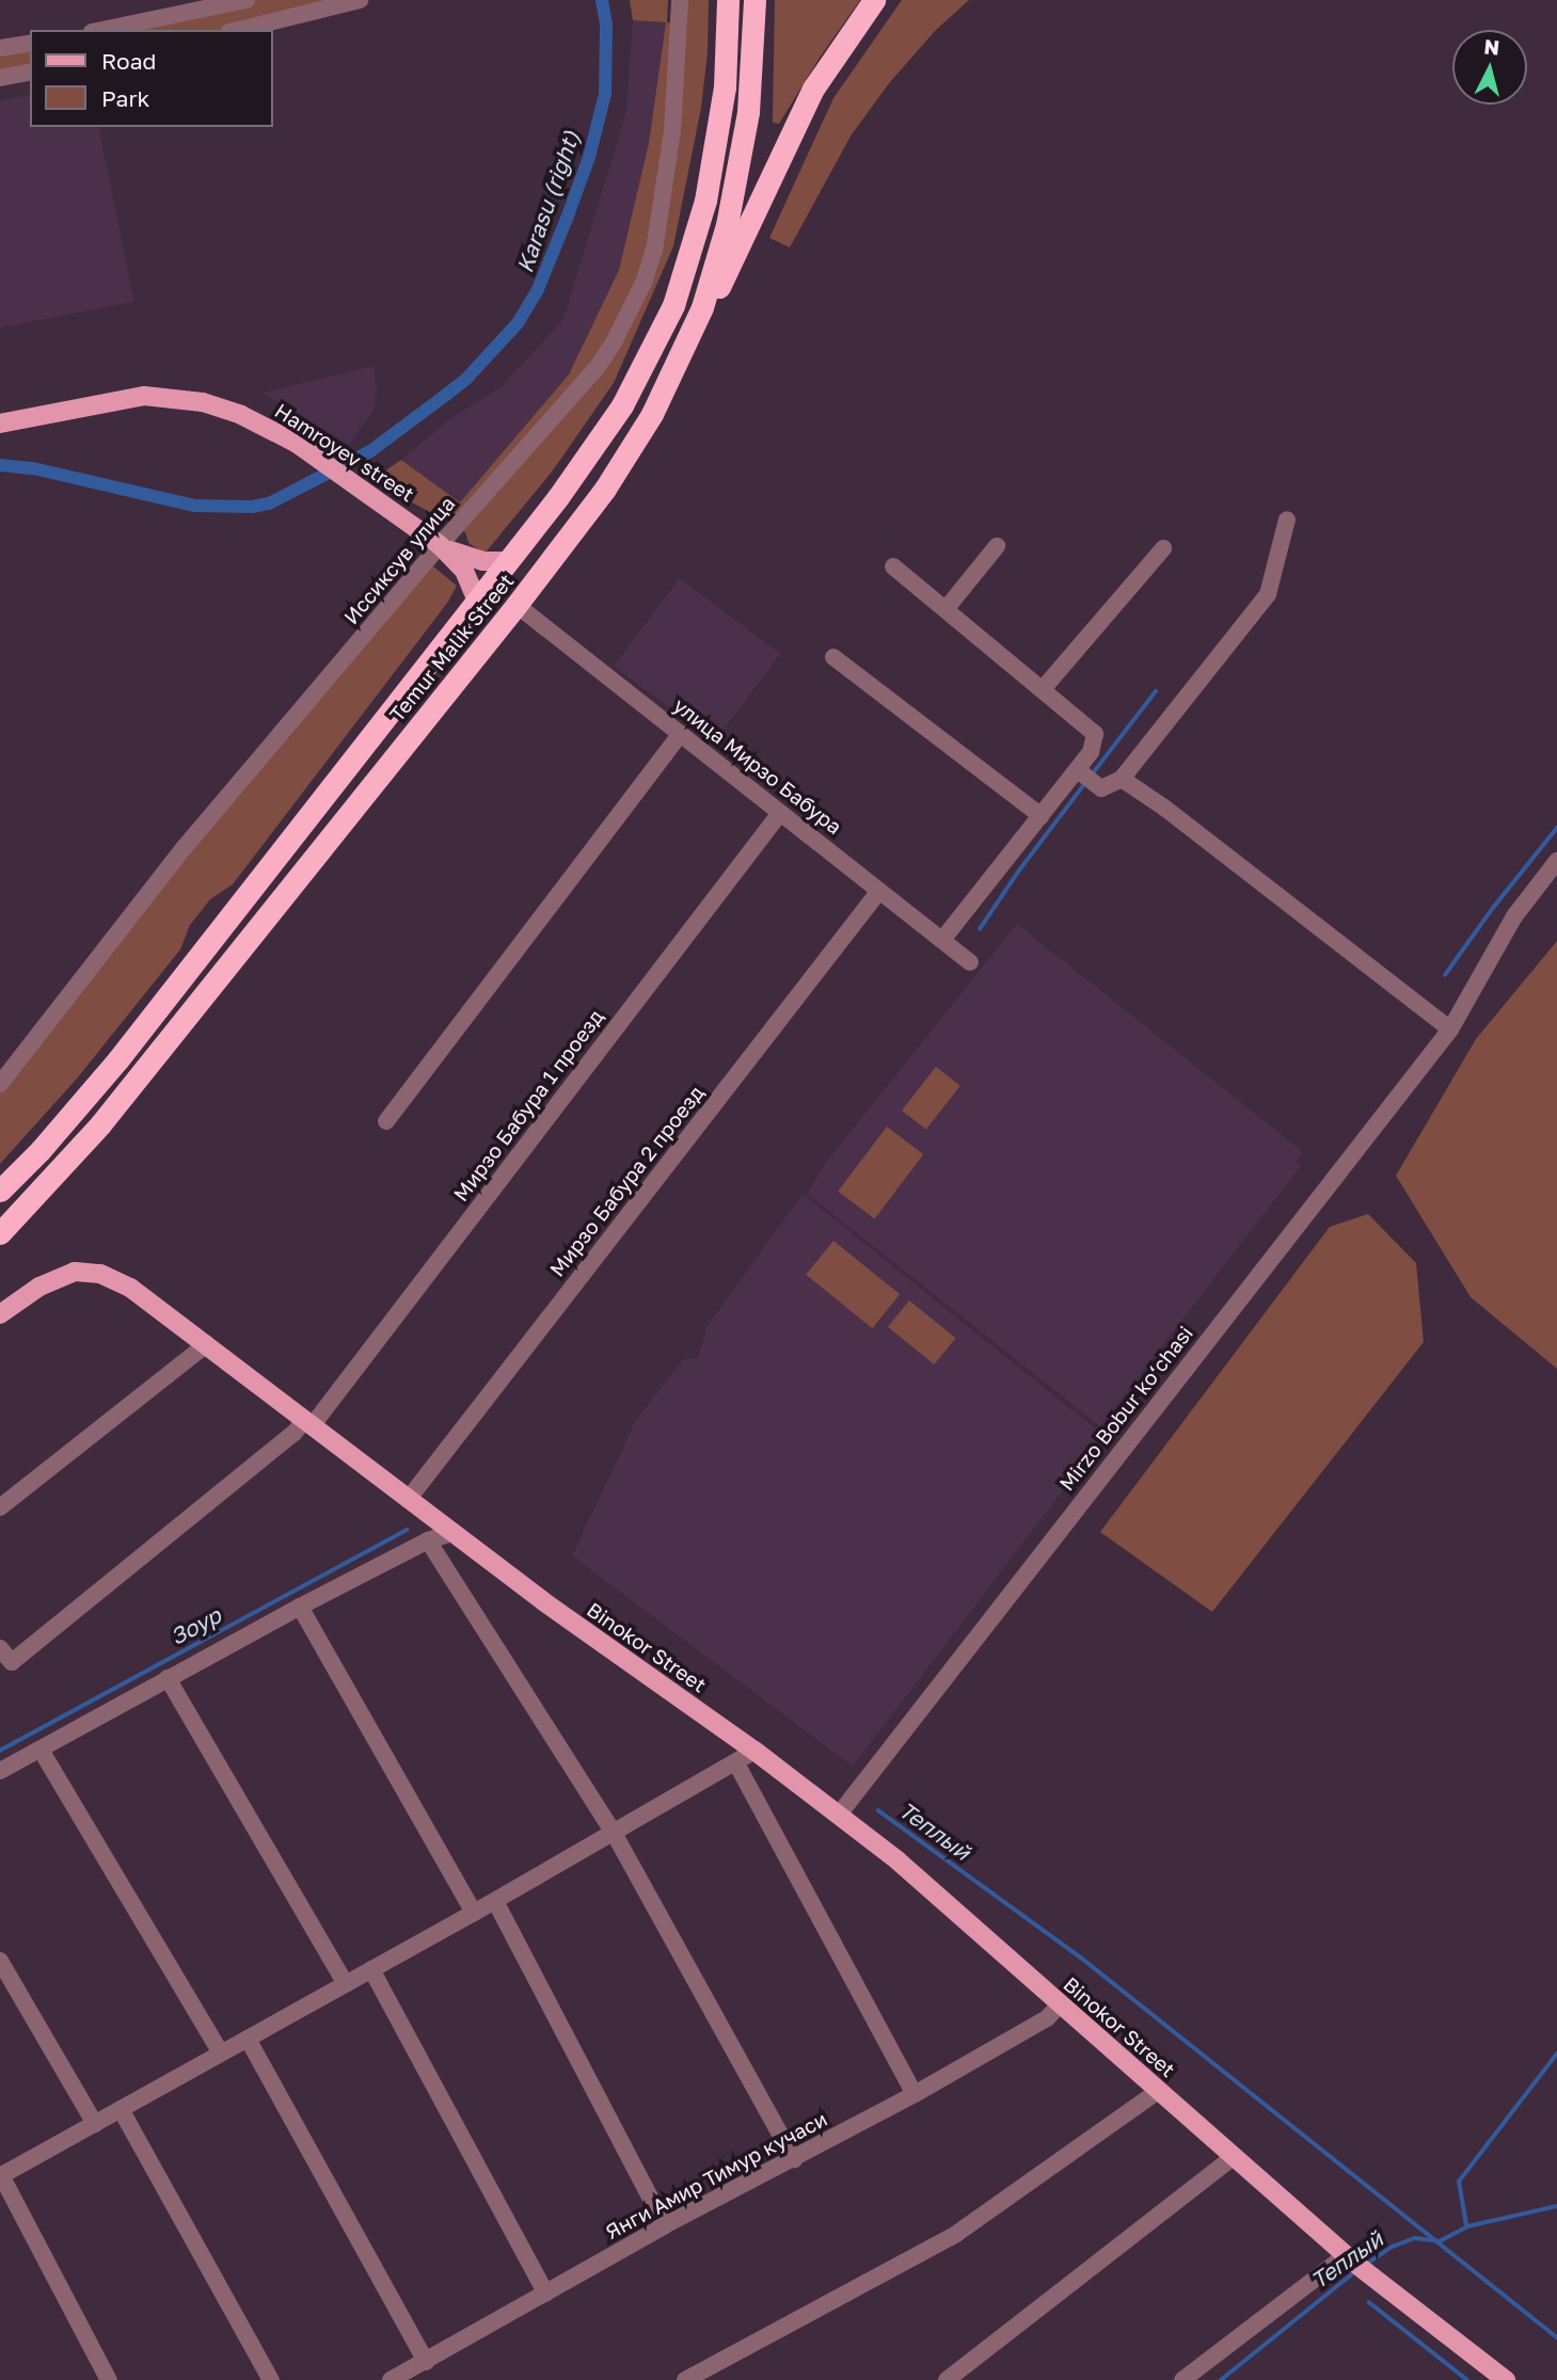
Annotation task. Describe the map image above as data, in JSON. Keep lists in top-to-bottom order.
{
  "streets": {
    "highway": ["Temur Malik Street"],
    "main road": ["Hamroyev street", "Binokor Street"],
    "street": [
      "Иссиксув улица",
      "улица Мирзо Бабура",
      "Мирзо Бабура 1 проезд",
      "Мирзо Бабура 2 проезд",
      "Mirzo Bobur ko‘chasi",
      "Янги Амир Тимур кучаси"
    ]
  },
  "crossings": [
    ["Hamroyev street", "Иссиксув улица"],
    ["Hamroyev street", "Temur Malik Street"],
    ["Temur Malik Street", "улица Мирзо Бабура"],
    ["улица Мирзо Бабура", "Мирзо Бабура 1 проезд"],
    ["улица Мирзо Бабура", "Мирзо Бабура 2 проезд"],
    ["Мирзо Бабура 1 проезд", "Binokor Street"],
    ["Мирзо Бабура 2 проезд", "Binokor Street"],
    ["Mirzo Bobur ko‘chasi", "Binokor Street"],
    ["Binokor Street", "Янги Амир Тимур кучаси"]
  ],
  "water": ["Karasu (right)", "Зоур", "Теплый"],
  "legend": ["Road", "Park"],
  "north": "top"
}
